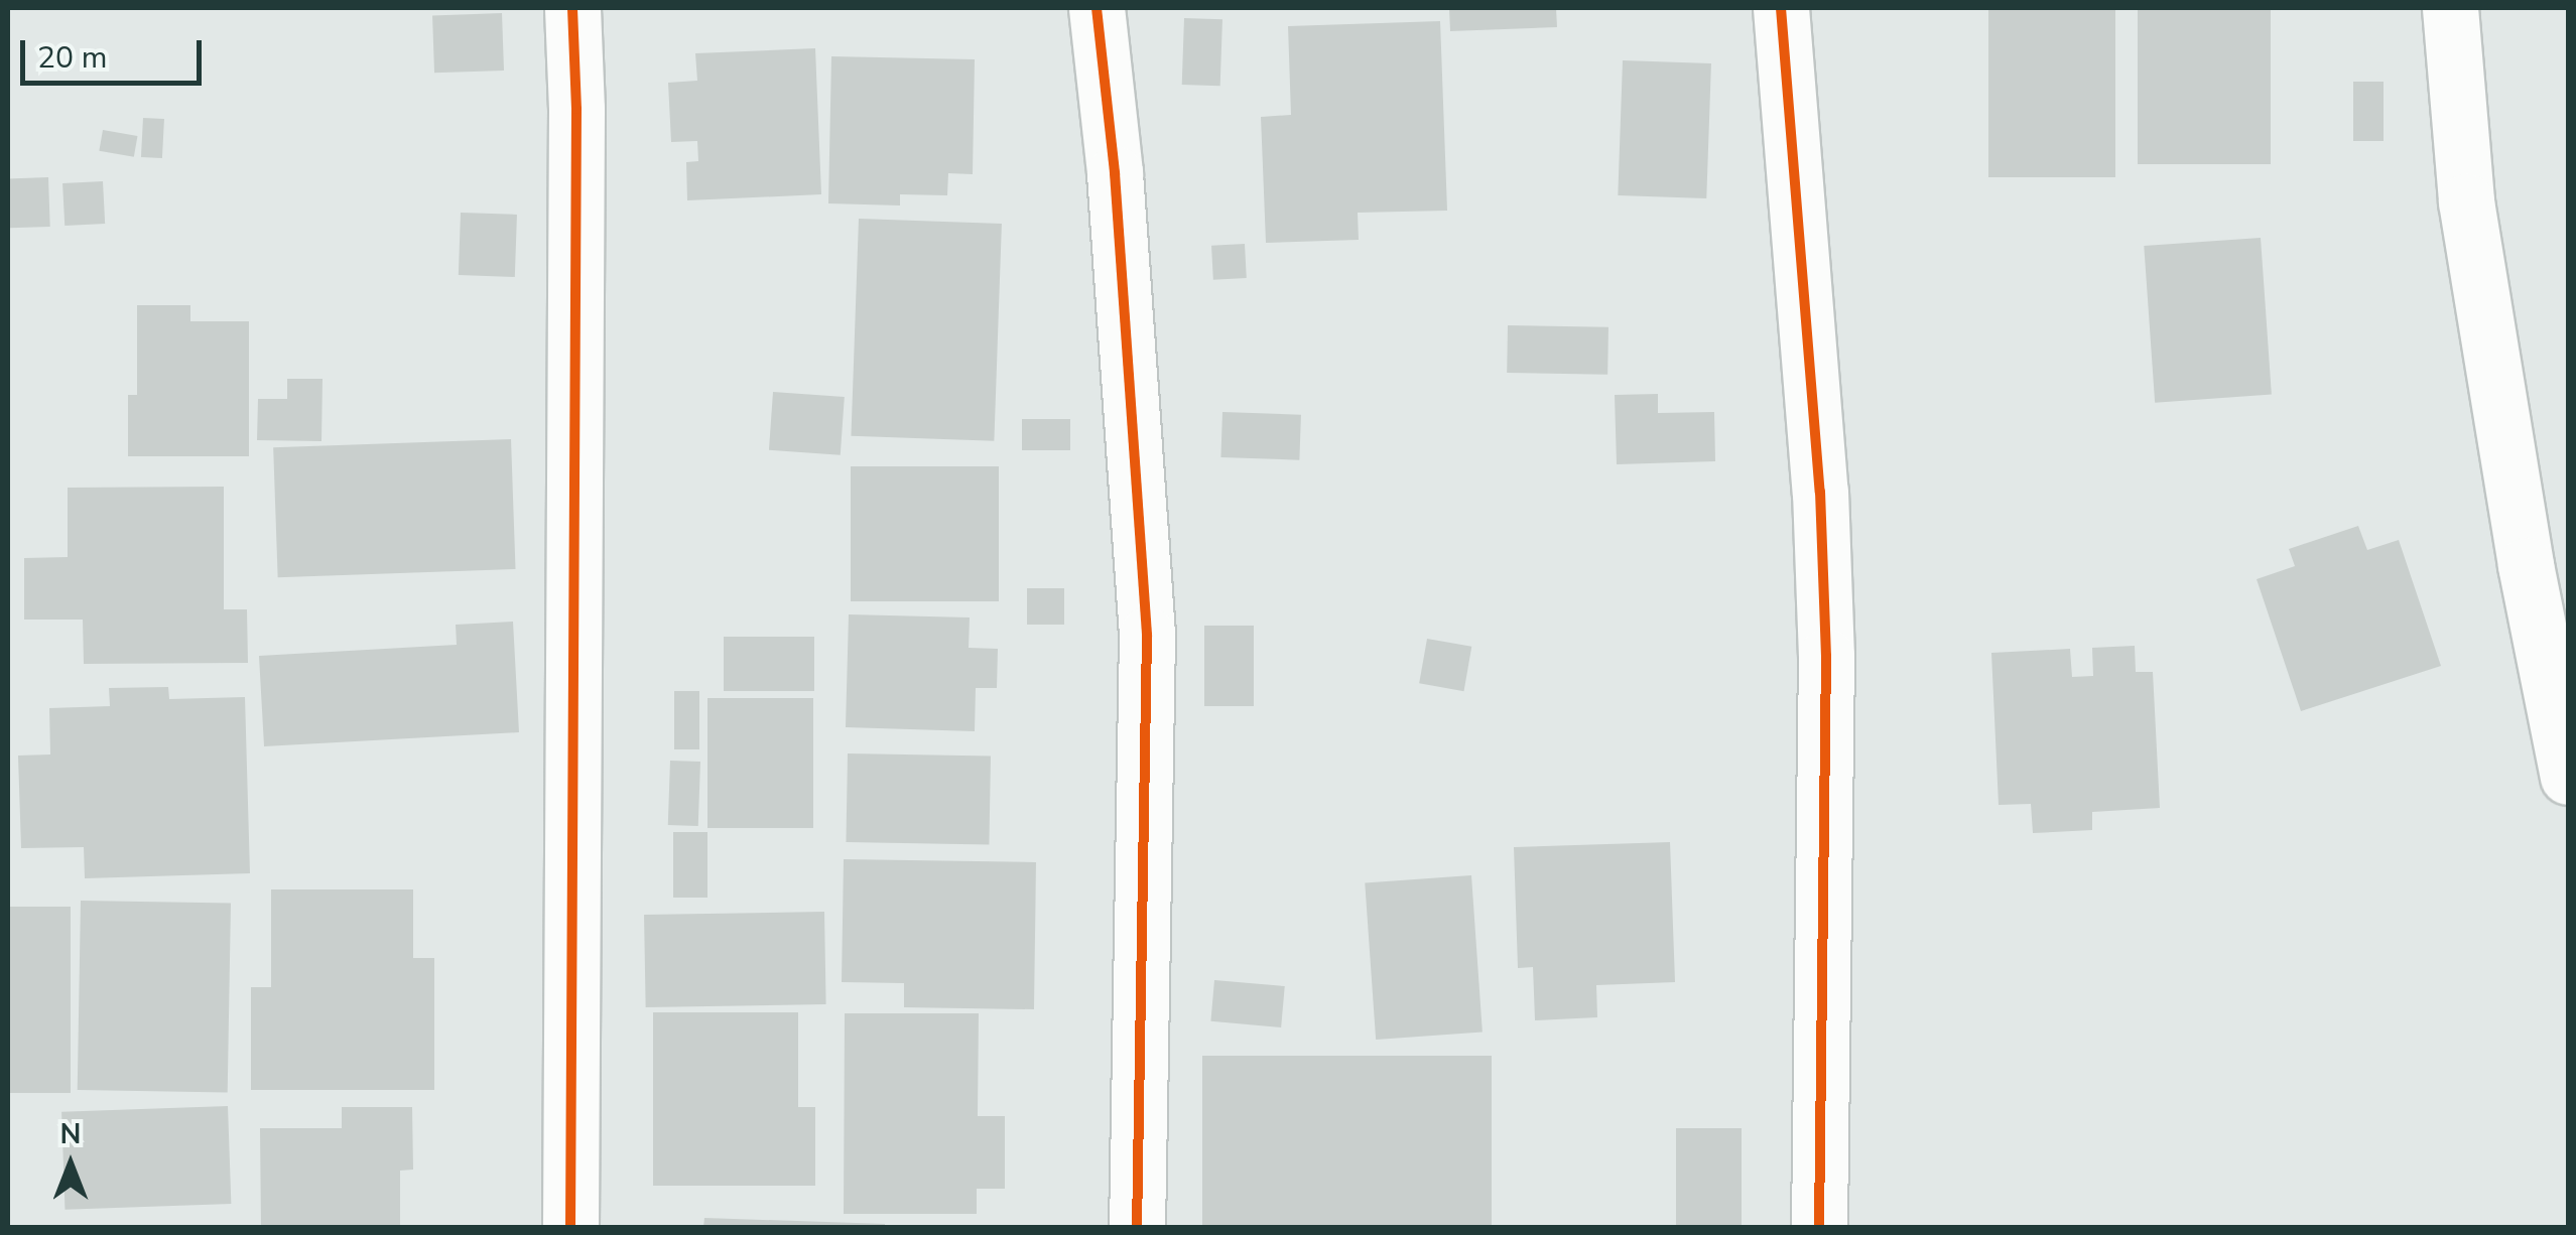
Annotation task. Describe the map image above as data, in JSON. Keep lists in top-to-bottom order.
{
  "scale_bar": "20 m",
  "north": "top"
}
